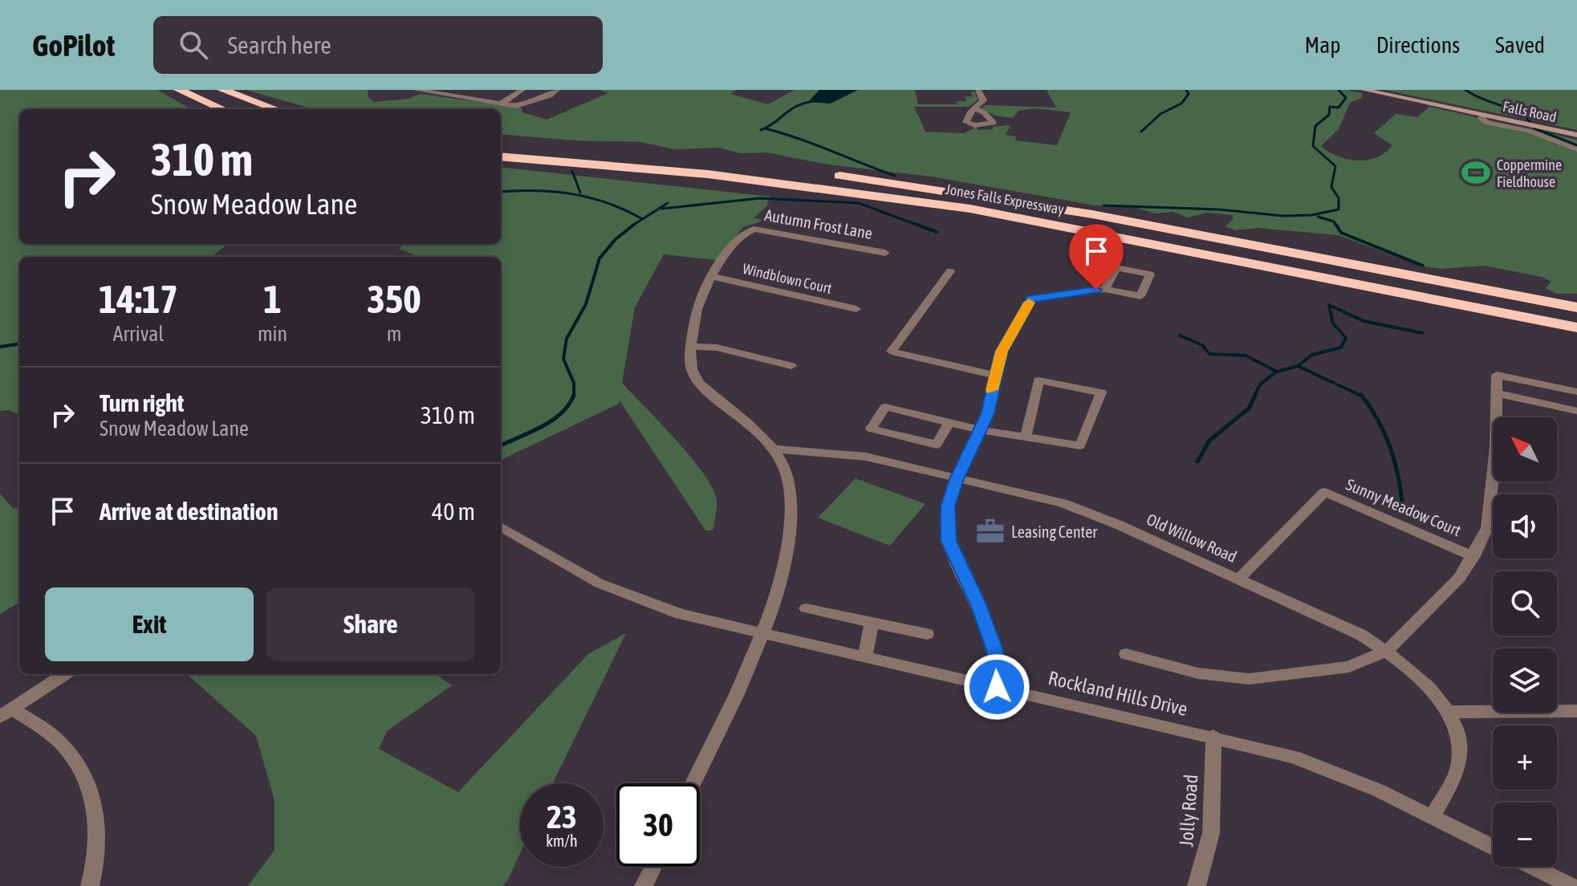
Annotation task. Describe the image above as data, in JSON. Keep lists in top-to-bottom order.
{
  "streets": {
    "highway": ["Jones Falls Expressway"],
    "main road": ["Falls Road"],
    "street": [
      "Autumn Frost Lane",
      "Windblown Court",
      "Sunny Meadow Court",
      "Old Willow Road",
      "Rockland Hills Drive",
      "Jolly Road"
    ]
  },
  "crossings": [
    ["Autumn Frost Lane", "Windblown Court"],
    ["Autumn Frost Lane", "Old Willow Road"],
    ["Autumn Frost Lane", "Rockland Hills Drive"],
    ["Sunny Meadow Court", "Old Willow Road"],
    ["Old Willow Road", "Rockland Hills Drive"],
    ["Rockland Hills Drive", "Jolly Road"]
  ],
  "places": {
    "sports": ["Coppermine Fieldhouse"],
    "office": ["Leasing Center"]
  },
  "north": "top left",
  "page": {
    "header": "GoPilot",
    "search": "Search here",
    "nav": ["Map", "Directions", "Saved"],
    "turn": ["310 m", "Snow Meadow Lane"],
    "eta": [
      "14:17",
      "Arrival",
      "1",
      "min",
      "350",
      "m"
    ],
    "list": [
      {
        "name": "Turn right",
        "note": "Snow Meadow Lane",
        "value": "310 m"
      },
      {
        "name": "Arrive at destination",
        "value": "40 m"
      }
    ],
    "map_buttons": ["+", "−"],
    "buttons": ["Exit", "Share"],
    "speed": "23 km/h",
    "limit": "30"
  }
}
